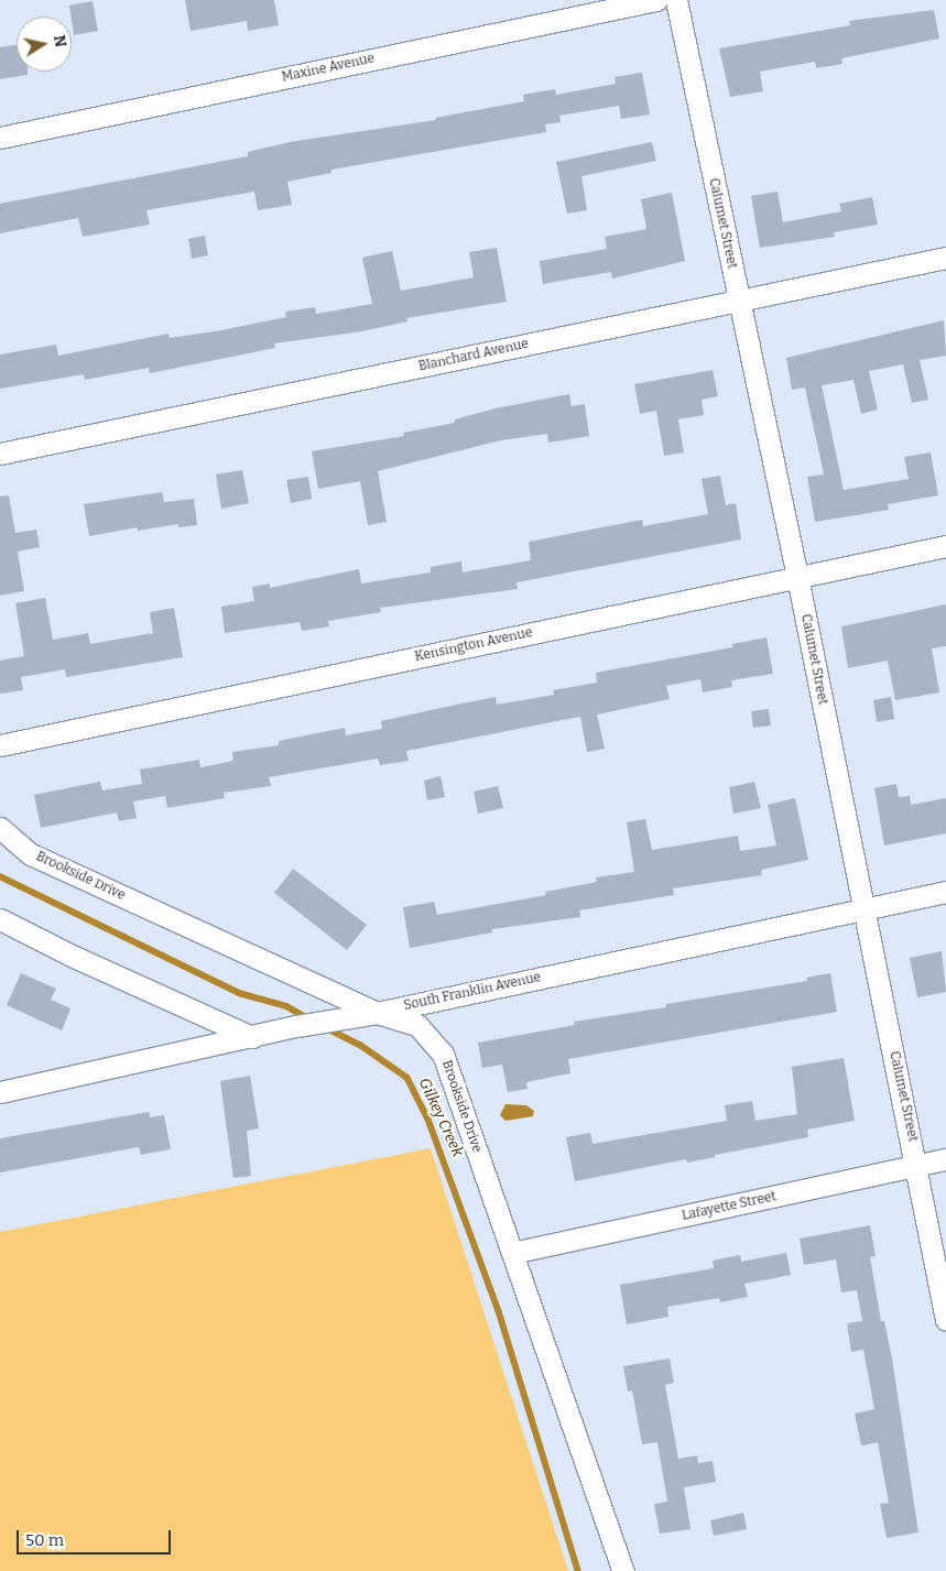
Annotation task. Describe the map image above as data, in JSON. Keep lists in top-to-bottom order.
{
  "streets": {
    "street": [
      "Maxine Avenue",
      "Calumet Street",
      "Blanchard Avenue",
      "Kensington Avenue",
      "Brookside Drive",
      "South Franklin Avenue",
      "Lafayette Street"
    ]
  },
  "crossings": [
    ["Calumet Street", "Blanchard Avenue"],
    ["Calumet Street", "Kensington Avenue"],
    ["Calumet Street", "South Franklin Avenue"],
    ["Calumet Street", "Lafayette Street"],
    ["Brookside Drive", "South Franklin Avenue"],
    ["Brookside Drive", "Lafayette Street"]
  ],
  "water": ["Gilkey Creek"],
  "scale_bar": "50 m",
  "north": "right"
}
